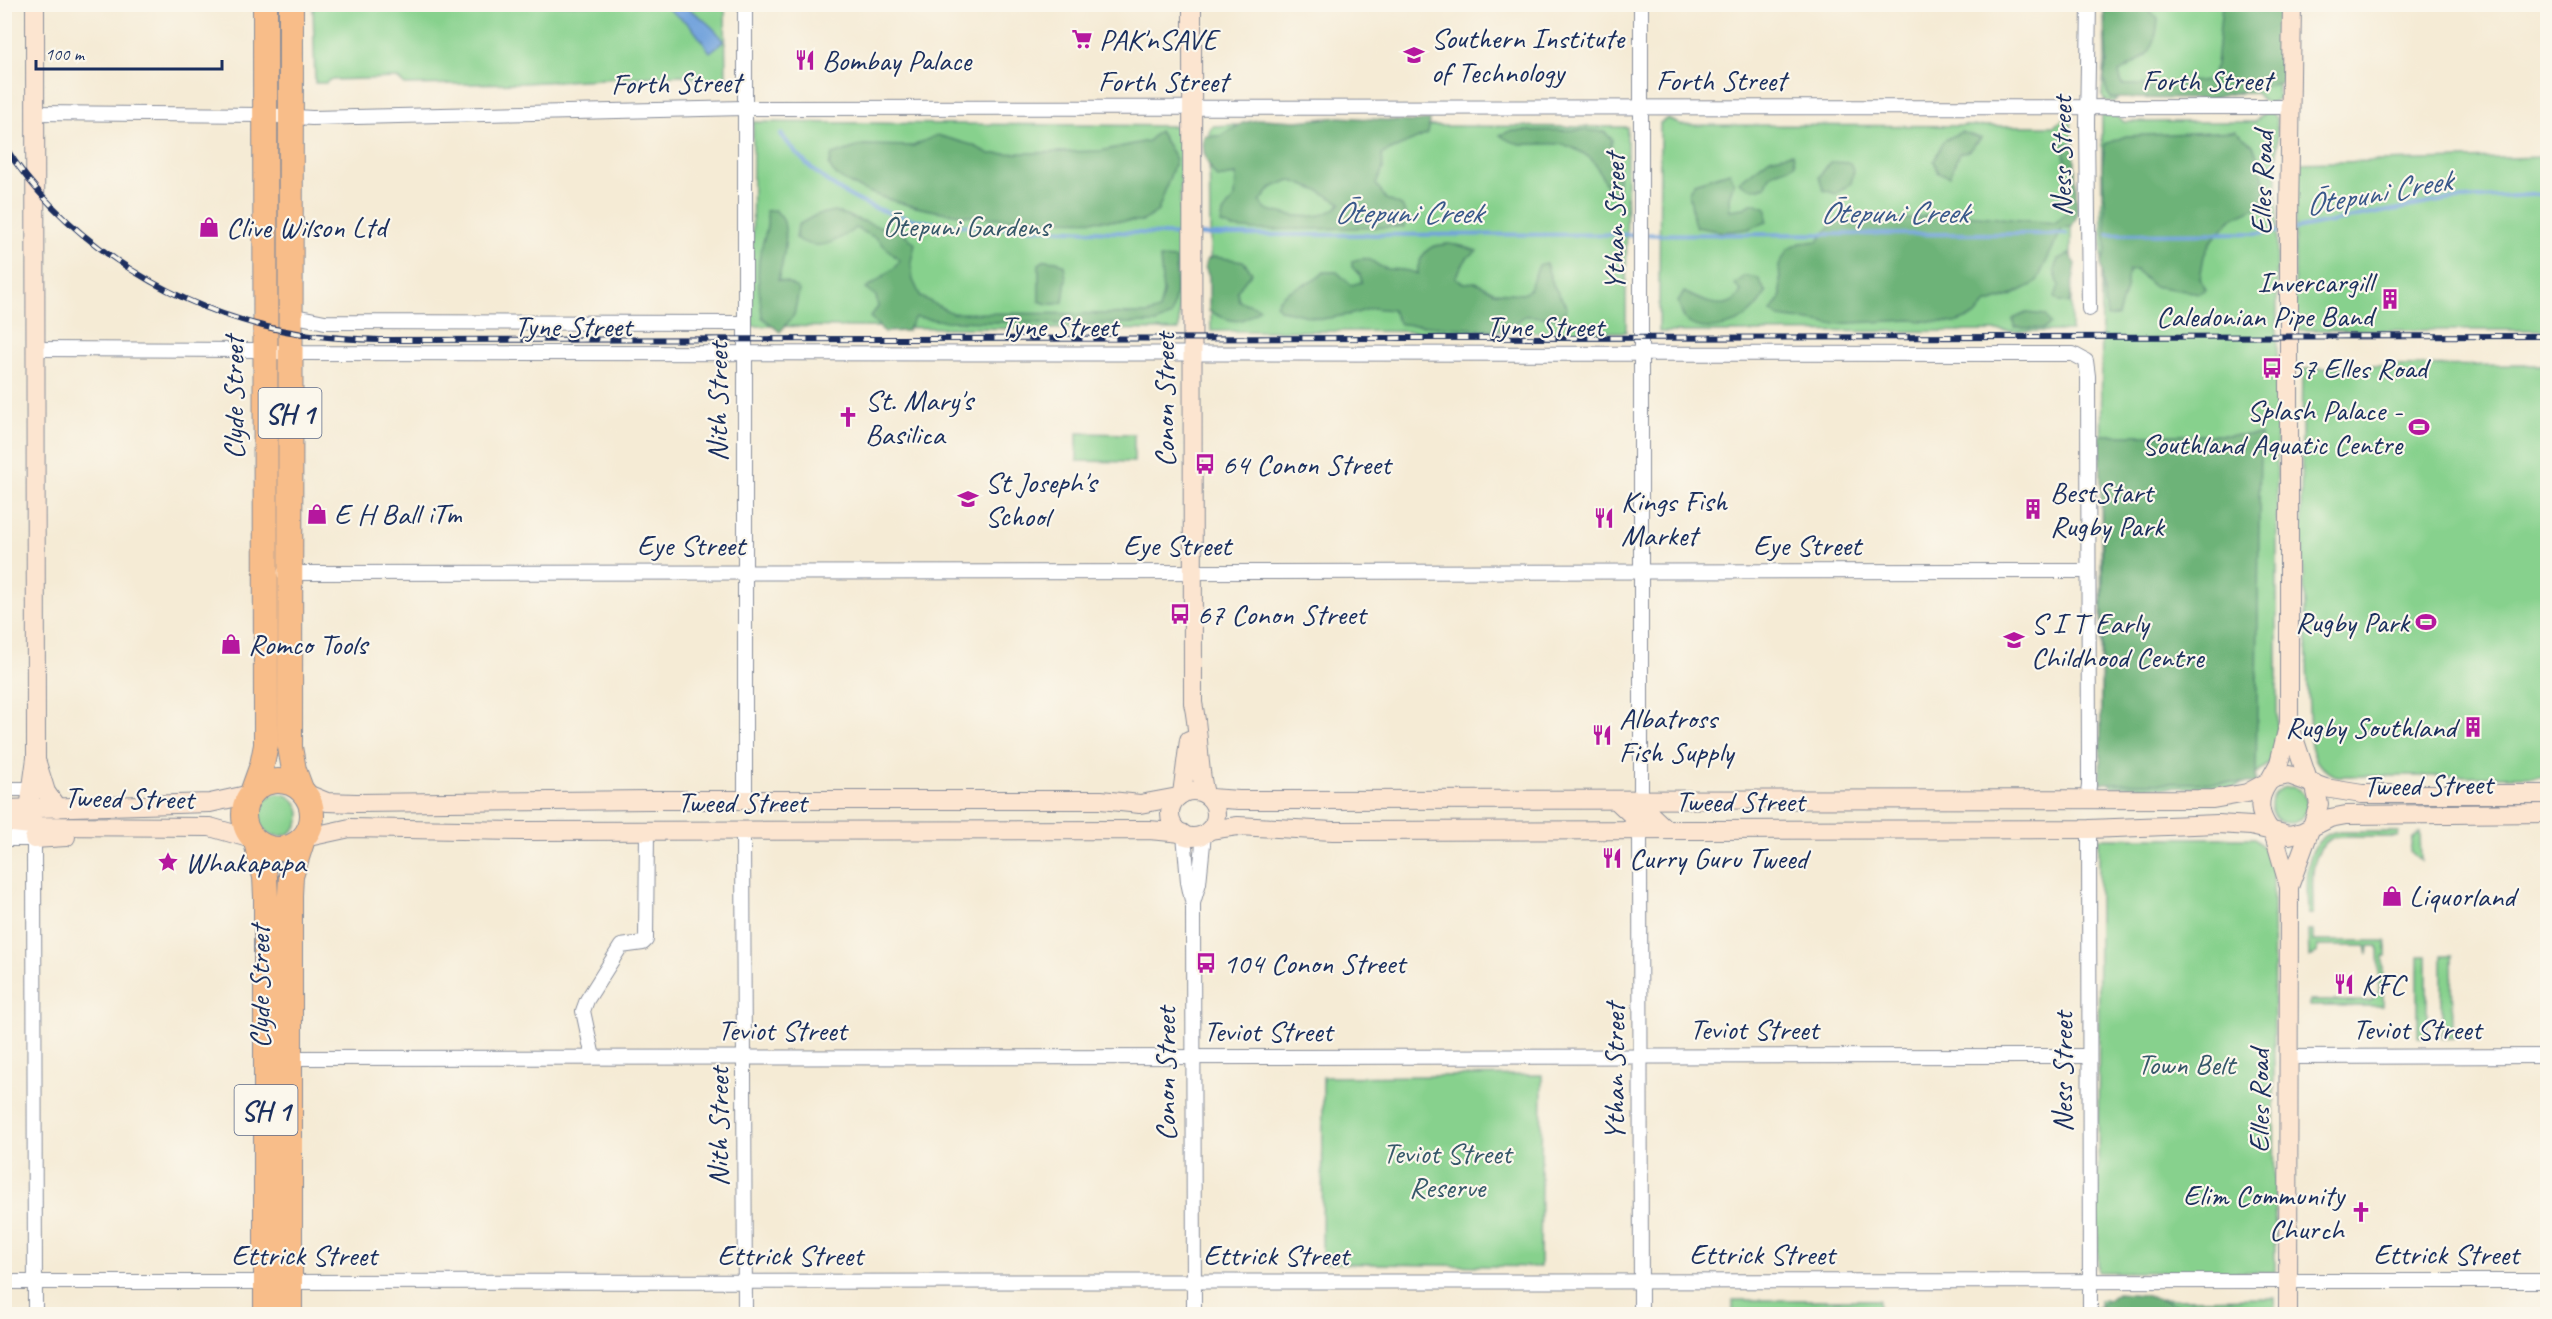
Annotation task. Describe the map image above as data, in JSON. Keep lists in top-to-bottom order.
{
  "streets": {
    "highway": ["Clyde Street", "SH 1"],
    "main road": ["Elles Road", "Conon Street", "Tweed Street"],
    "street": [
      "Forth Street",
      "Ness Street",
      "Ythan Street",
      "Tyne Street",
      "Nith Street",
      "Eye Street",
      "Teviot Street",
      "Ettrick Street"
    ]
  },
  "crossings": [
    ["Forth Street", "Ness Street"],
    ["Forth Street", "Elles Road"],
    ["Forth Street", "Ythan Street"],
    ["Forth Street", "Clyde Street"],
    ["Forth Street", "Conon Street"],
    ["Forth Street", "Nith Street"],
    ["Ness Street", "Tweed Street"],
    ["Ness Street", "Teviot Street"],
    ["Ness Street", "Ettrick Street"],
    ["Elles Road", "Tweed Street"],
    ["Elles Road", "Teviot Street"],
    ["Elles Road", "Ettrick Street"],
    ["Ythan Street", "Tyne Street"],
    ["Ythan Street", "Eye Street"],
    ["Ythan Street", "Tweed Street"],
    ["Ythan Street", "Teviot Street"],
    ["Ythan Street", "Ettrick Street"],
    ["Tyne Street", "Clyde Street"],
    ["Tyne Street", "Conon Street"],
    ["Tyne Street", "Nith Street"],
    ["Tyne Street", "Eye Street"],
    ["Clyde Street", "Eye Street"],
    ["Clyde Street", "Tweed Street"],
    ["Clyde Street", "Teviot Street"],
    ["Clyde Street", "Ettrick Street"],
    ["Conon Street", "Eye Street"],
    ["Conon Street", "Tweed Street"],
    ["Conon Street", "Teviot Street"],
    ["Conon Street", "Ettrick Street"],
    ["Nith Street", "Eye Street"],
    ["Nith Street", "Tweed Street"],
    ["Nith Street", "Teviot Street"],
    ["Nith Street", "Ettrick Street"]
  ],
  "water": ["Ōtepuni Creek"],
  "parks": ["Ōtepuni Gardens", "Town Belt", "Teviot Street Reserve"],
  "places": {
    "supermarket": ["PAK'nSAVE"],
    "school or university": ["Southern Institute of Technology", "St Joseph's School", "S I T Early Childhood Centre"],
    "restaurant": [
      "Bombay Palace",
      "Kings Fish Market",
      "Albatross Fish Supply",
      "Curry Guru Tweed",
      "KFC"
    ],
    "shop": [
      "Clive Wilson Ltd",
      "E H Ball iTm",
      "Romco Tools",
      "Liquorland"
    ],
    "building": ["Invercargill Caledonian Pipe Band", "BestStart Rugby Park", "Rugby Southland"],
    "bus stop": [
      "57 Elles Road",
      "64 Conon Street",
      "67 Conon Street",
      "104 Conon Street"
    ],
    "church": ["St. Mary's Basilica", "Elim Community Church"],
    "sports": ["Splash Palace - Southland Aquatic Centre", "Rugby Park"],
    "place": ["Whakapapa"]
  },
  "scale_bar": "100 m"
}
